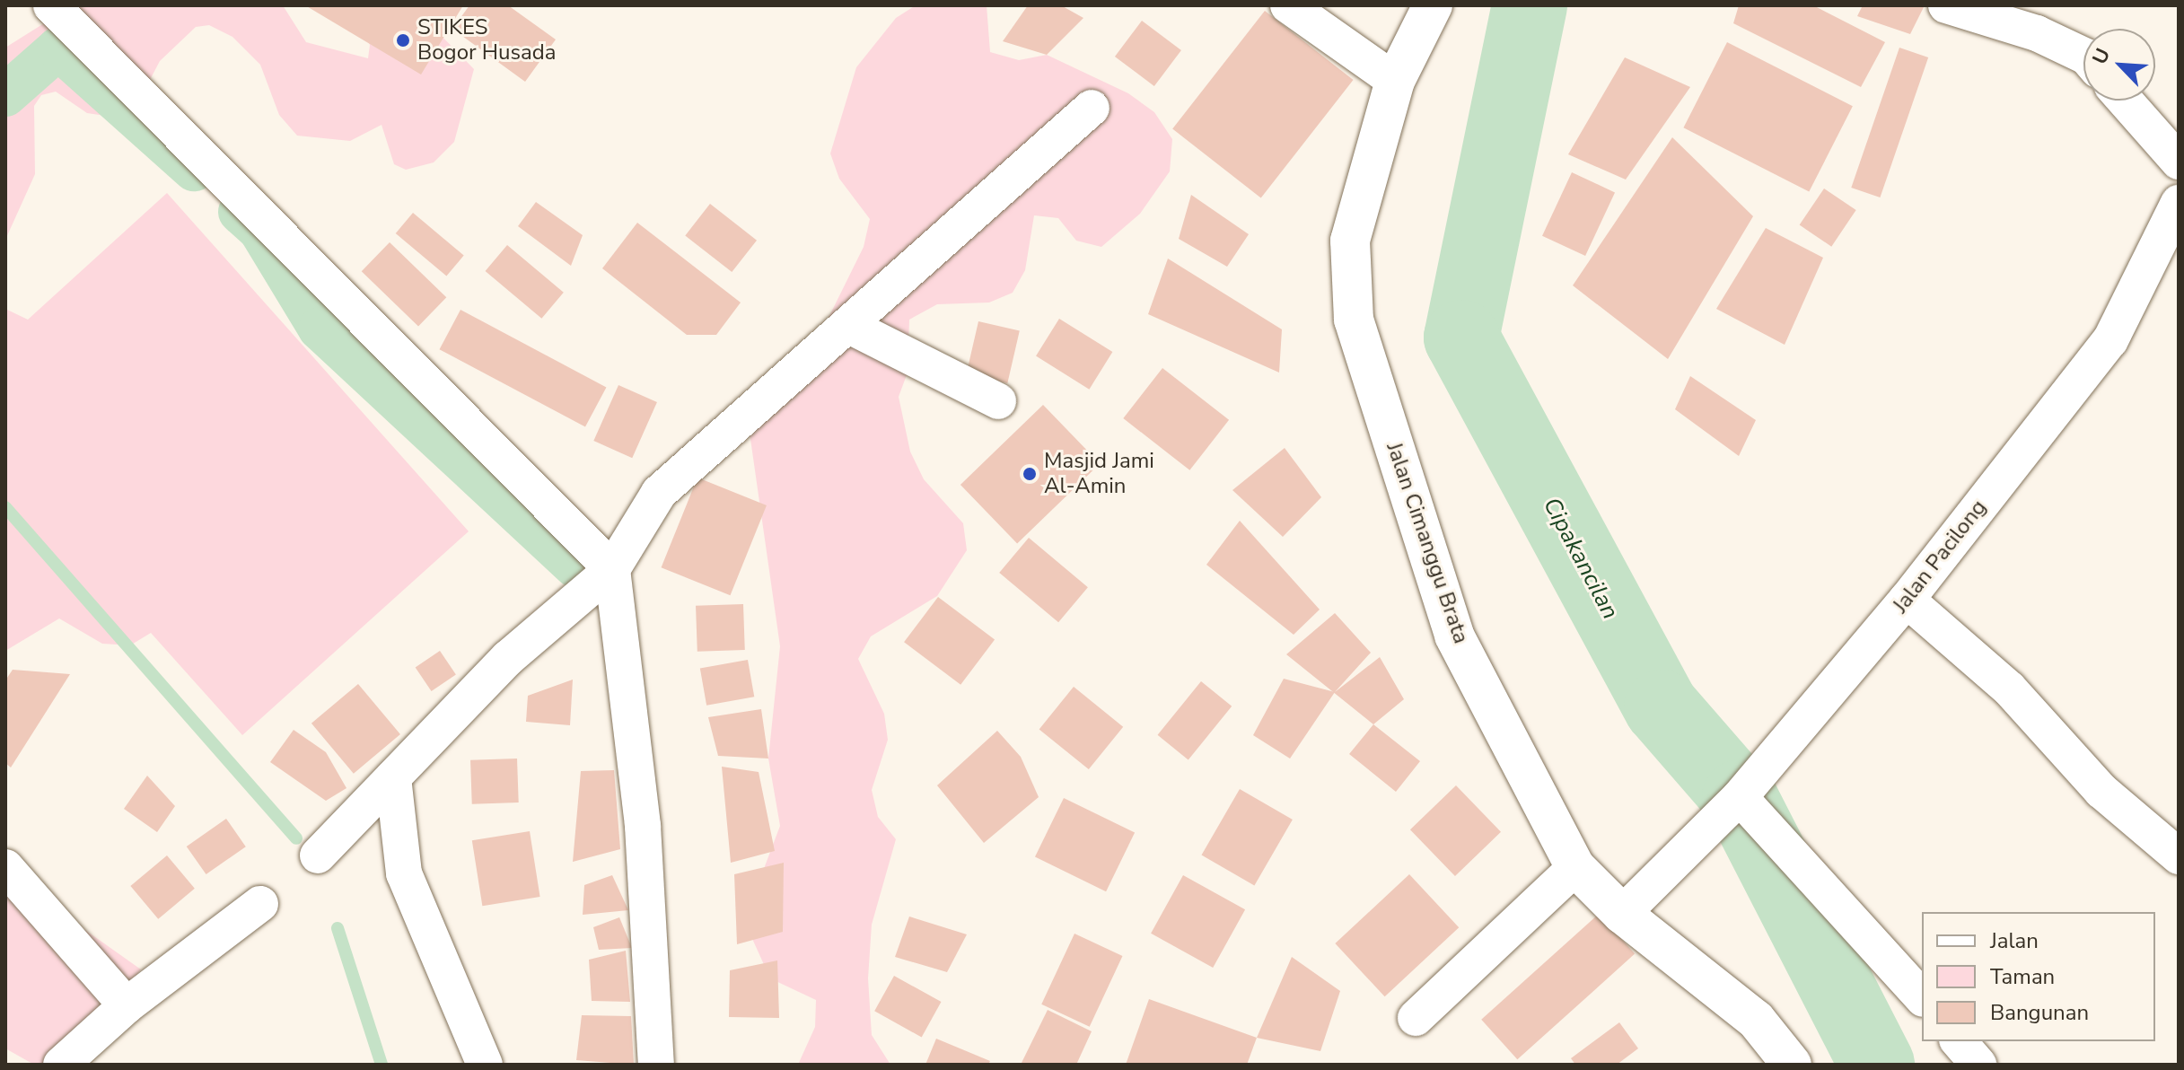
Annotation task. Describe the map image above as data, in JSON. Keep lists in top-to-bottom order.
{
  "streets": {
    "street": ["Jalan Cimanggu Brata", "Jalan Pacilong"]
  },
  "crossings": [
    ["Jalan Cimanggu Brata", "Jalan Pacilong"]
  ],
  "water": ["Cipakancilan"],
  "places": ["STIKES Bogor Husada", "Masjid Jami Al-Amin"],
  "legend": ["Jalan", "Taman", "Bangunan"],
  "north": "top left"
}
